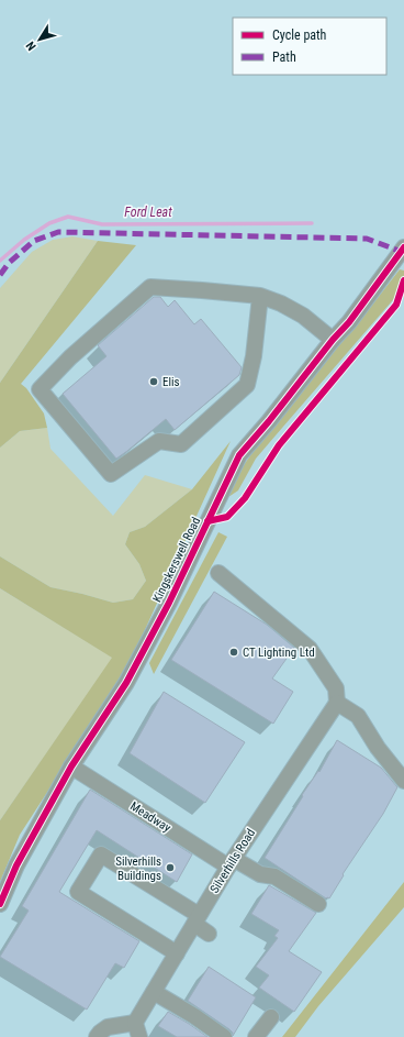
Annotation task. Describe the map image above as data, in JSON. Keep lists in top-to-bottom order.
{
  "streets": {
    "street": ["Kingskerswell Road", "Meadway", "Silverhills Road"]
  },
  "crossings": [
    ["Kingskerswell Road", "Meadway"],
    ["Meadway", "Silverhills Road"]
  ],
  "water": ["Ford Leat"],
  "places": ["Elis", "CT Lighting Ltd", "Silverhills Buildings"],
  "legend": ["Cycle path", "Path"],
  "north": "bottom left"
}
